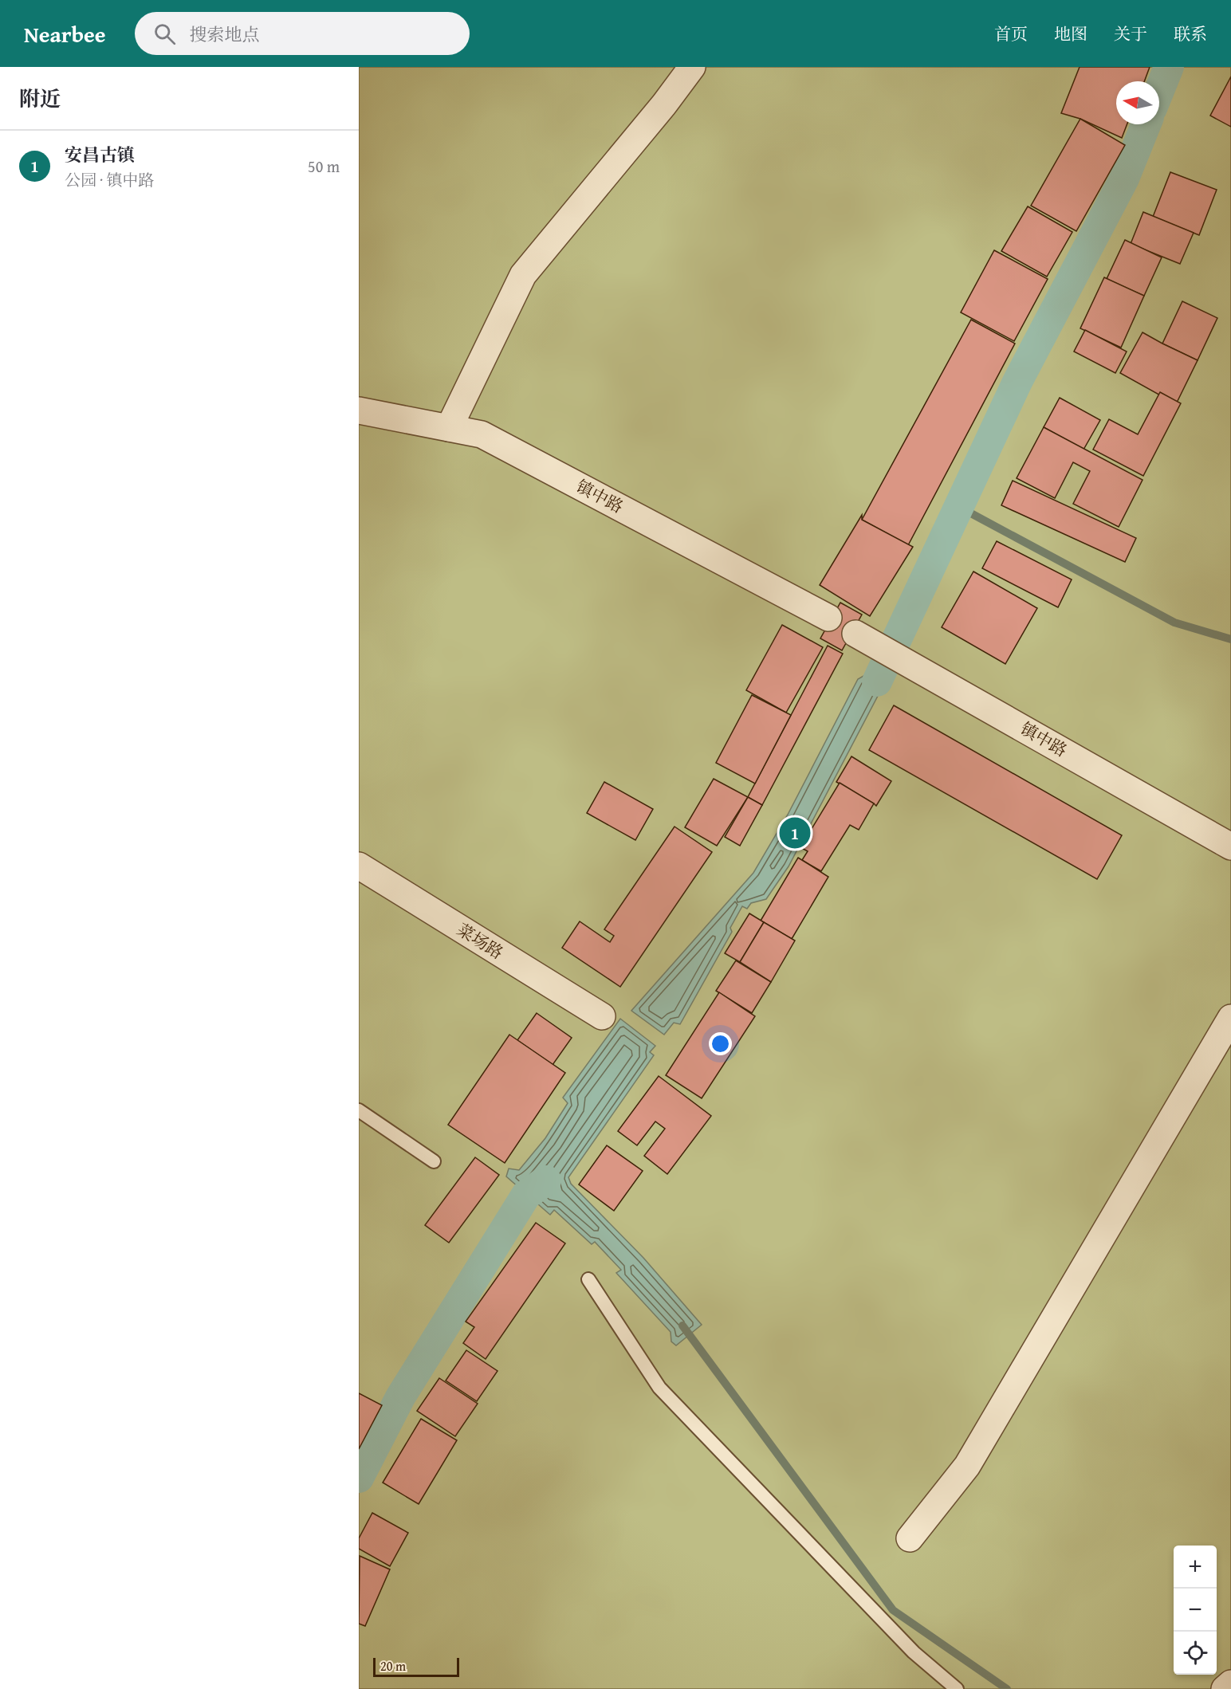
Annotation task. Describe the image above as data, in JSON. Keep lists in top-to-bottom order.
{
  "streets": {
    "street": ["镇中路", "菜场路"]
  },
  "scale_bar": "20 m",
  "north": "left",
  "page": {
    "header": "Nearbee",
    "search": "搜索地点",
    "nav": [
      "首页",
      "地图",
      "关于",
      "联系"
    ],
    "heading": "附近",
    "list": [
      {
        "mark": "1",
        "name": "安昌古镇",
        "note": "公园 · 镇中路",
        "value": "50 m"
      }
    ],
    "pins": "1",
    "map_buttons": ["+", "−"],
    "scale": "20 m"
  }
}
